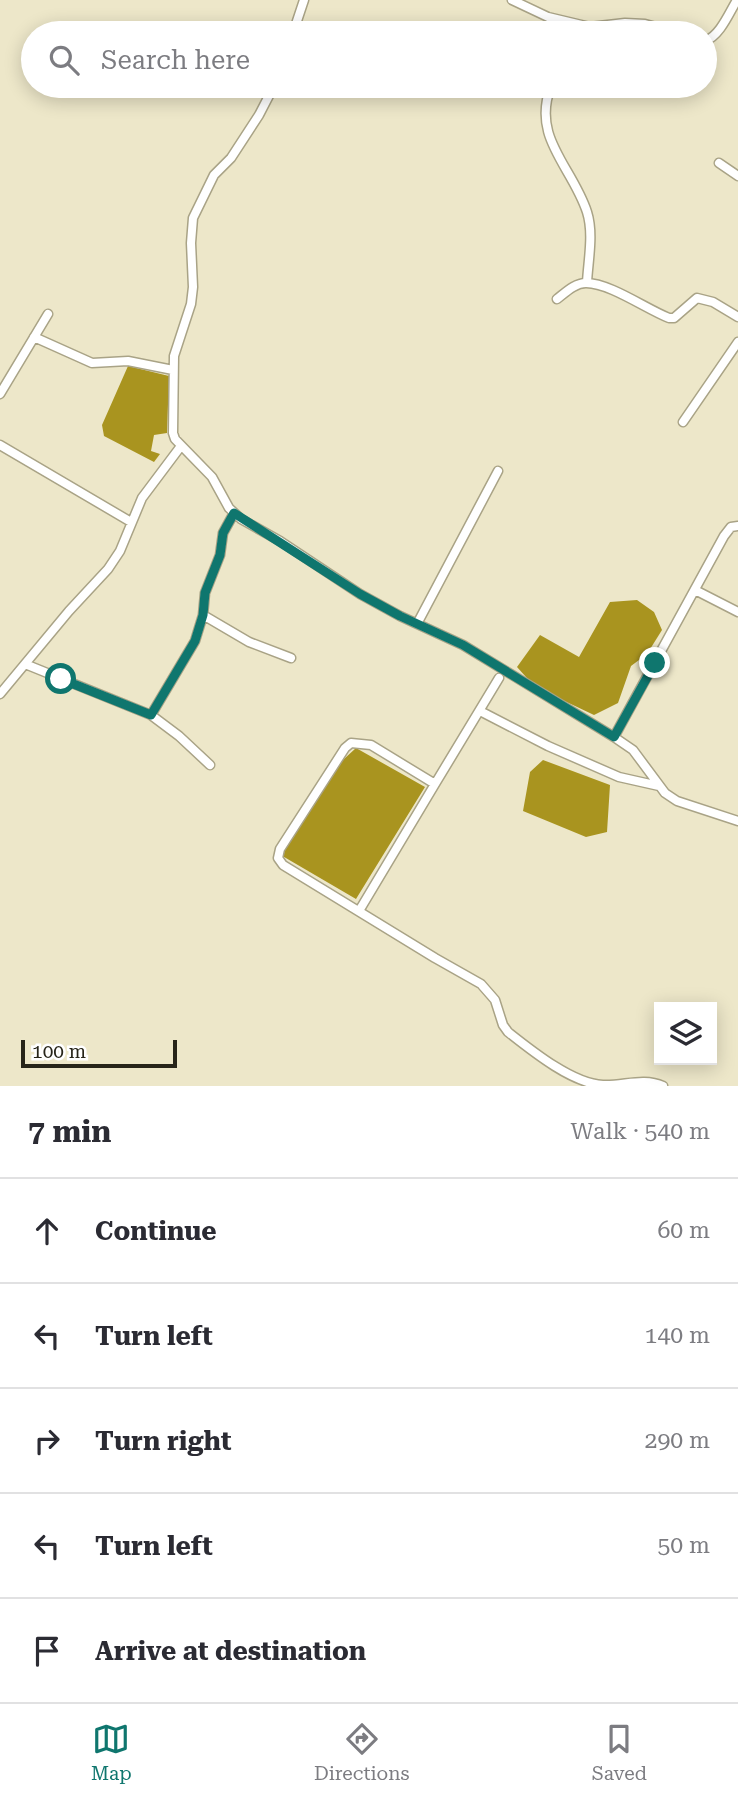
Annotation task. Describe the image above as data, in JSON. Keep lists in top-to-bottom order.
{
  "scale_bar": "100 m",
  "page": {
    "search": "Search here",
    "scale": "100 m",
    "heading": ["7 min", "Walk · 540 m"],
    "list": [
      ["Continue", "60 m"],
      ["Turn left", "140 m"],
      ["Turn right", "290 m"],
      ["Turn left", "50 m"],
      "Arrive at destination"
    ],
    "nav": ["Map", "Directions", "Saved"]
  }
}
